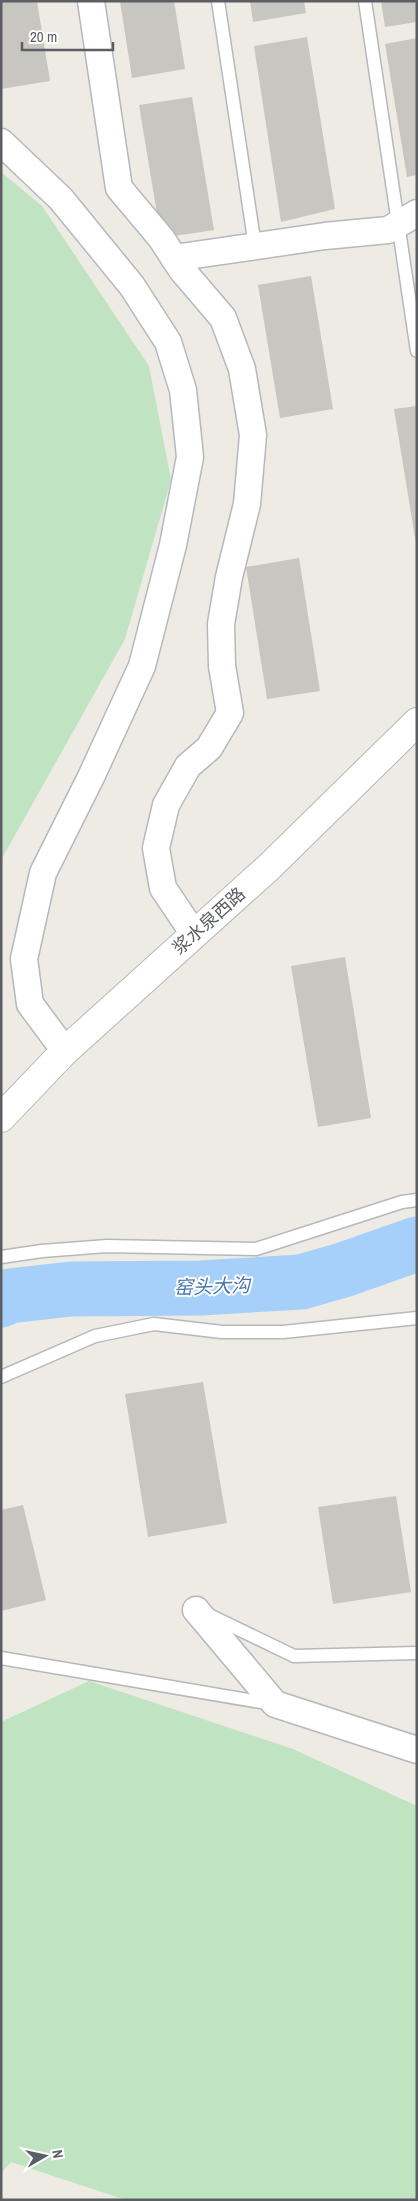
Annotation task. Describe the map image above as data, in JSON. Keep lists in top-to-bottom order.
{
  "streets": {
    "street": ["浆水泉西路"]
  },
  "water": ["窑头大沟"],
  "scale_bar": "20 m",
  "north": "right"
}
